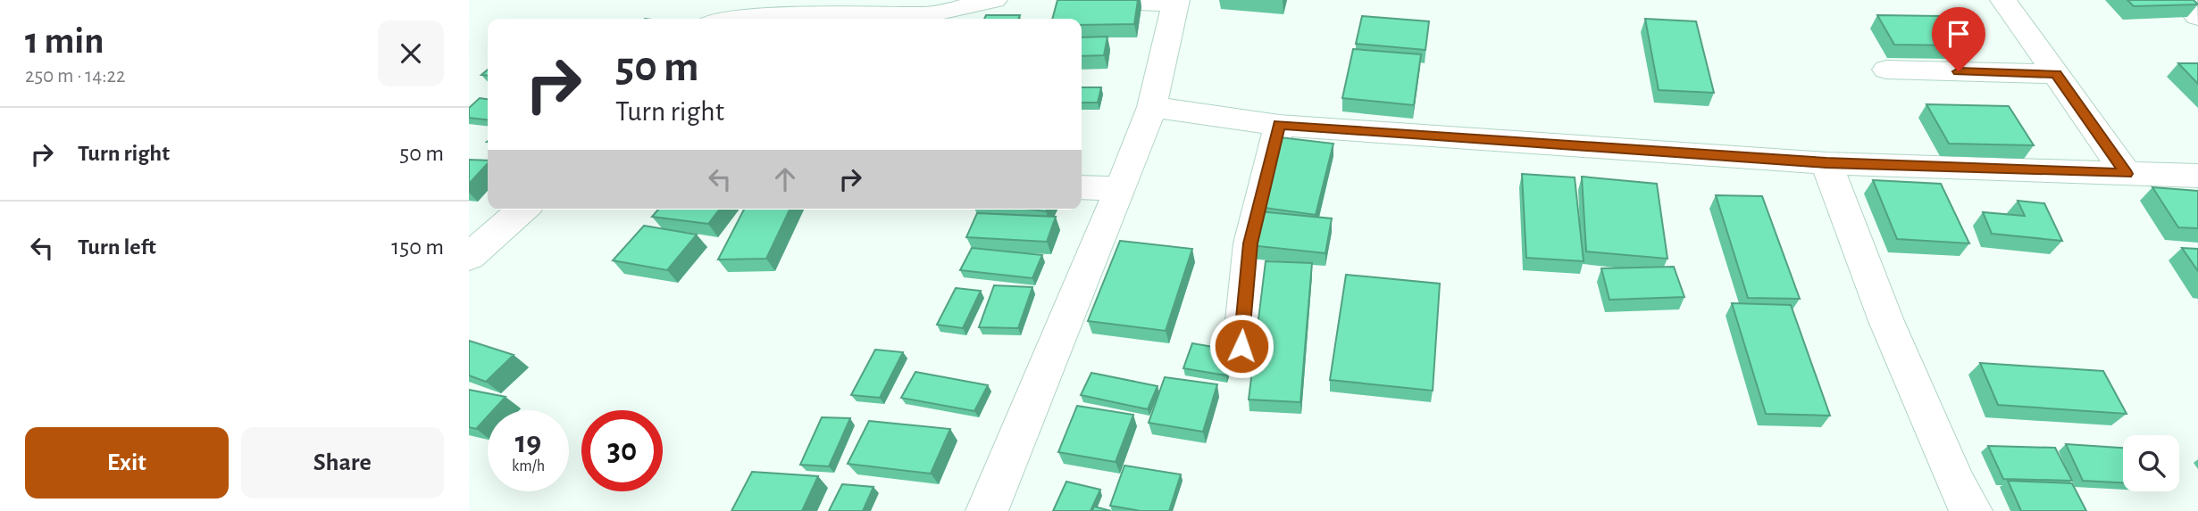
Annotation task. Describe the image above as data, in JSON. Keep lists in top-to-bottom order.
{
  "page": {
    "heading": ["1 min", "250 m · 14:22"],
    "turn": ["50 m", "Turn right"],
    "list": [
      {
        "name": "Turn right",
        "value": "50 m"
      },
      {
        "name": "Turn left",
        "value": "150 m"
      }
    ],
    "speed": "19 km/h",
    "limit": "30",
    "buttons": ["Exit", "Share"]
  }
}
